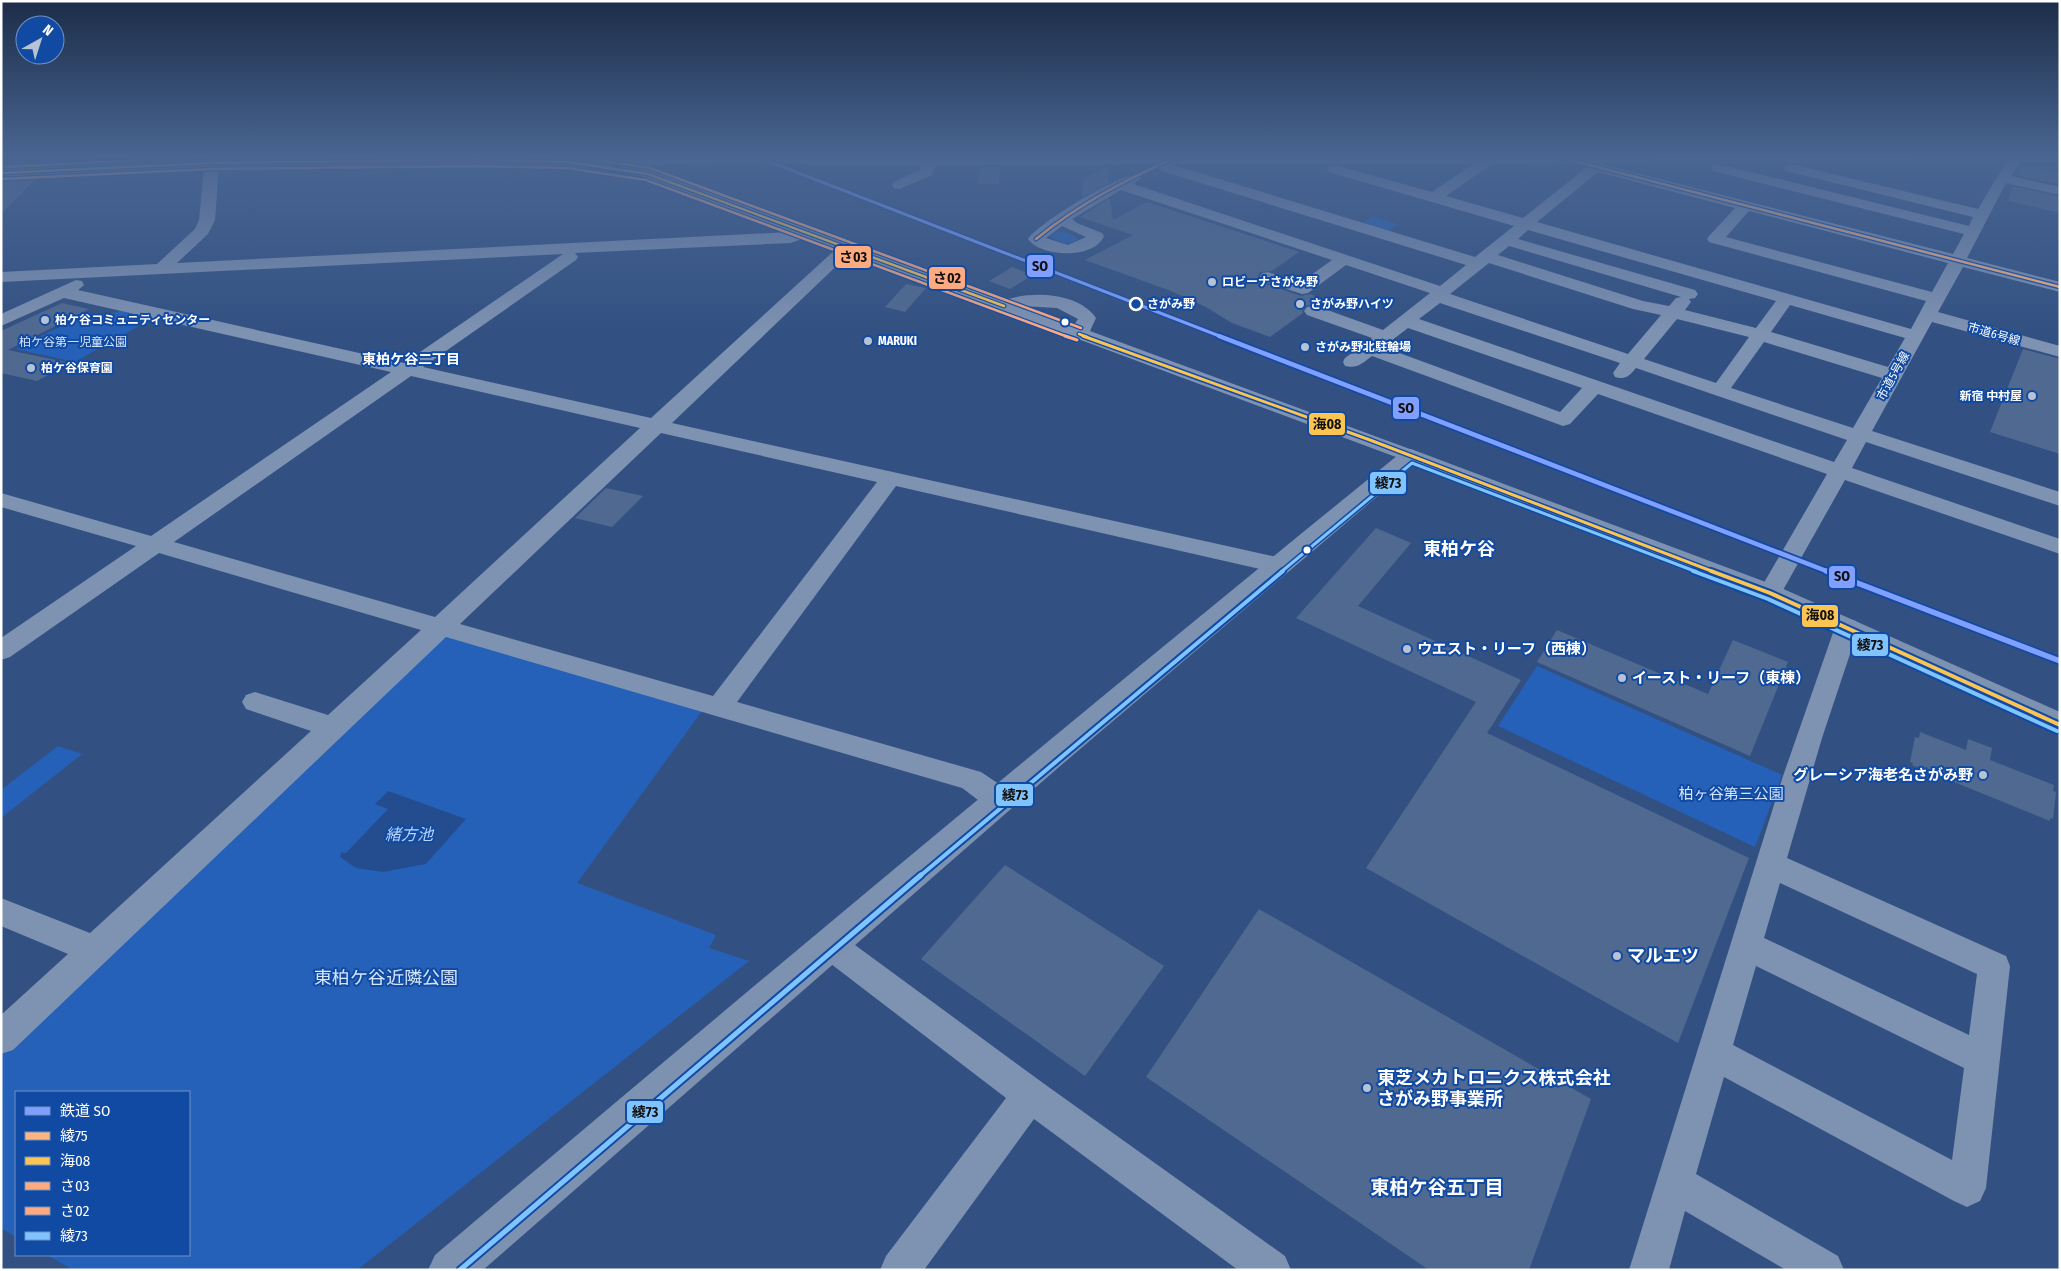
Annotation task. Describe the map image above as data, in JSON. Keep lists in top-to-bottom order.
{
  "streets": {
    "street": ["市道6号線", "市道5号線"]
  },
  "crossings": [
    ["市道6号線", "市道5号線"]
  ],
  "districts": ["東柏ケ谷二丁目", "東柏ケ谷", "東柏ケ谷五丁目"],
  "water": ["緒方池"],
  "parks": ["柏ケ谷第一児童公園", "柏ヶ谷第三公園", "東柏ケ谷近隣公園"],
  "places": [
    "ロビーナさがみ野",
    "さがみ野",
    "さがみ野ハイツ",
    "柏ケ谷コミュニティセンター",
    "MARUKI",
    "さがみ野北駐輪場",
    "柏ケ谷保育園",
    "新宿 中村屋",
    "ウエスト・リーフ（西棟）",
    "イースト・リーフ（東棟）",
    "グレーシア海老名さがみ野",
    "マルエツ",
    "東芝メカトロニクス株式会社 さがみ野事業所"
  ],
  "lines": [
    "rail line SO",
    "transit line 綾75",
    "transit line 海08",
    "transit line さ03",
    "transit line さ02",
    "transit line 綾73"
  ],
  "legend": [
    "鉄道 SO",
    "綾75",
    "海08",
    "さ03",
    "さ02",
    "綾73"
  ],
  "north": "top right"
}
